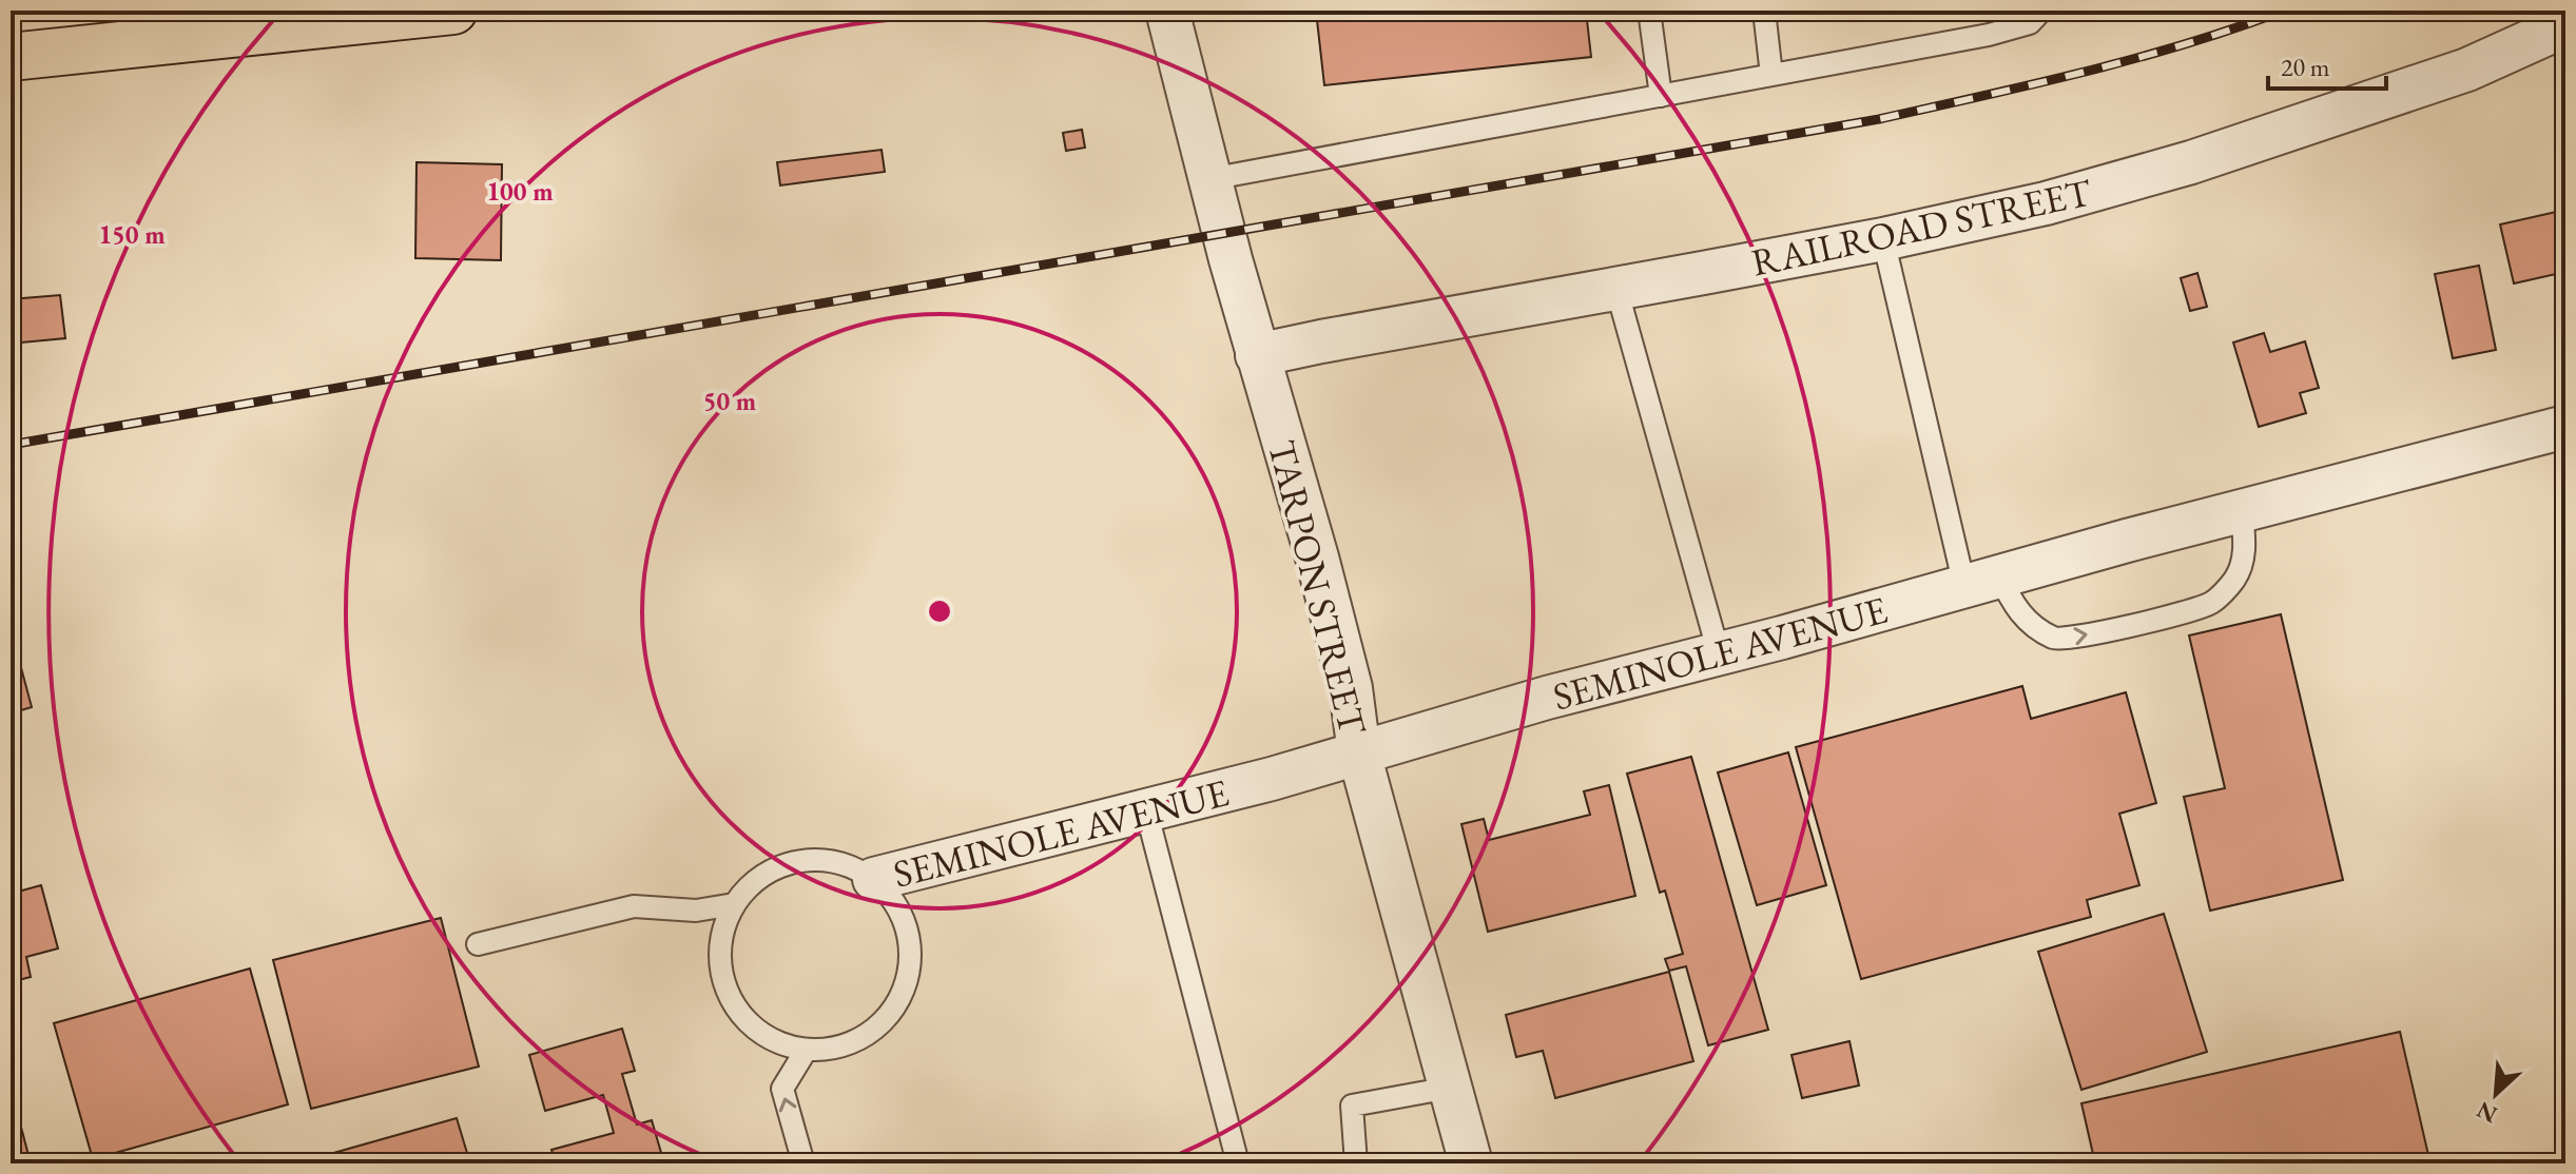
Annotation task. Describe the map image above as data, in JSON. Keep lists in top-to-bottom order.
{
  "streets": {
    "street": ["RAILROAD STREET", "TARPON STREET", "SEMINOLE AVENUE"]
  },
  "crossings": [
    ["RAILROAD STREET", "TARPON STREET"],
    ["TARPON STREET", "SEMINOLE AVENUE"]
  ],
  "scale_bar": "20 m",
  "north": "bottom left",
  "rings": ["100 m", "150 m", "50 m"]
}
